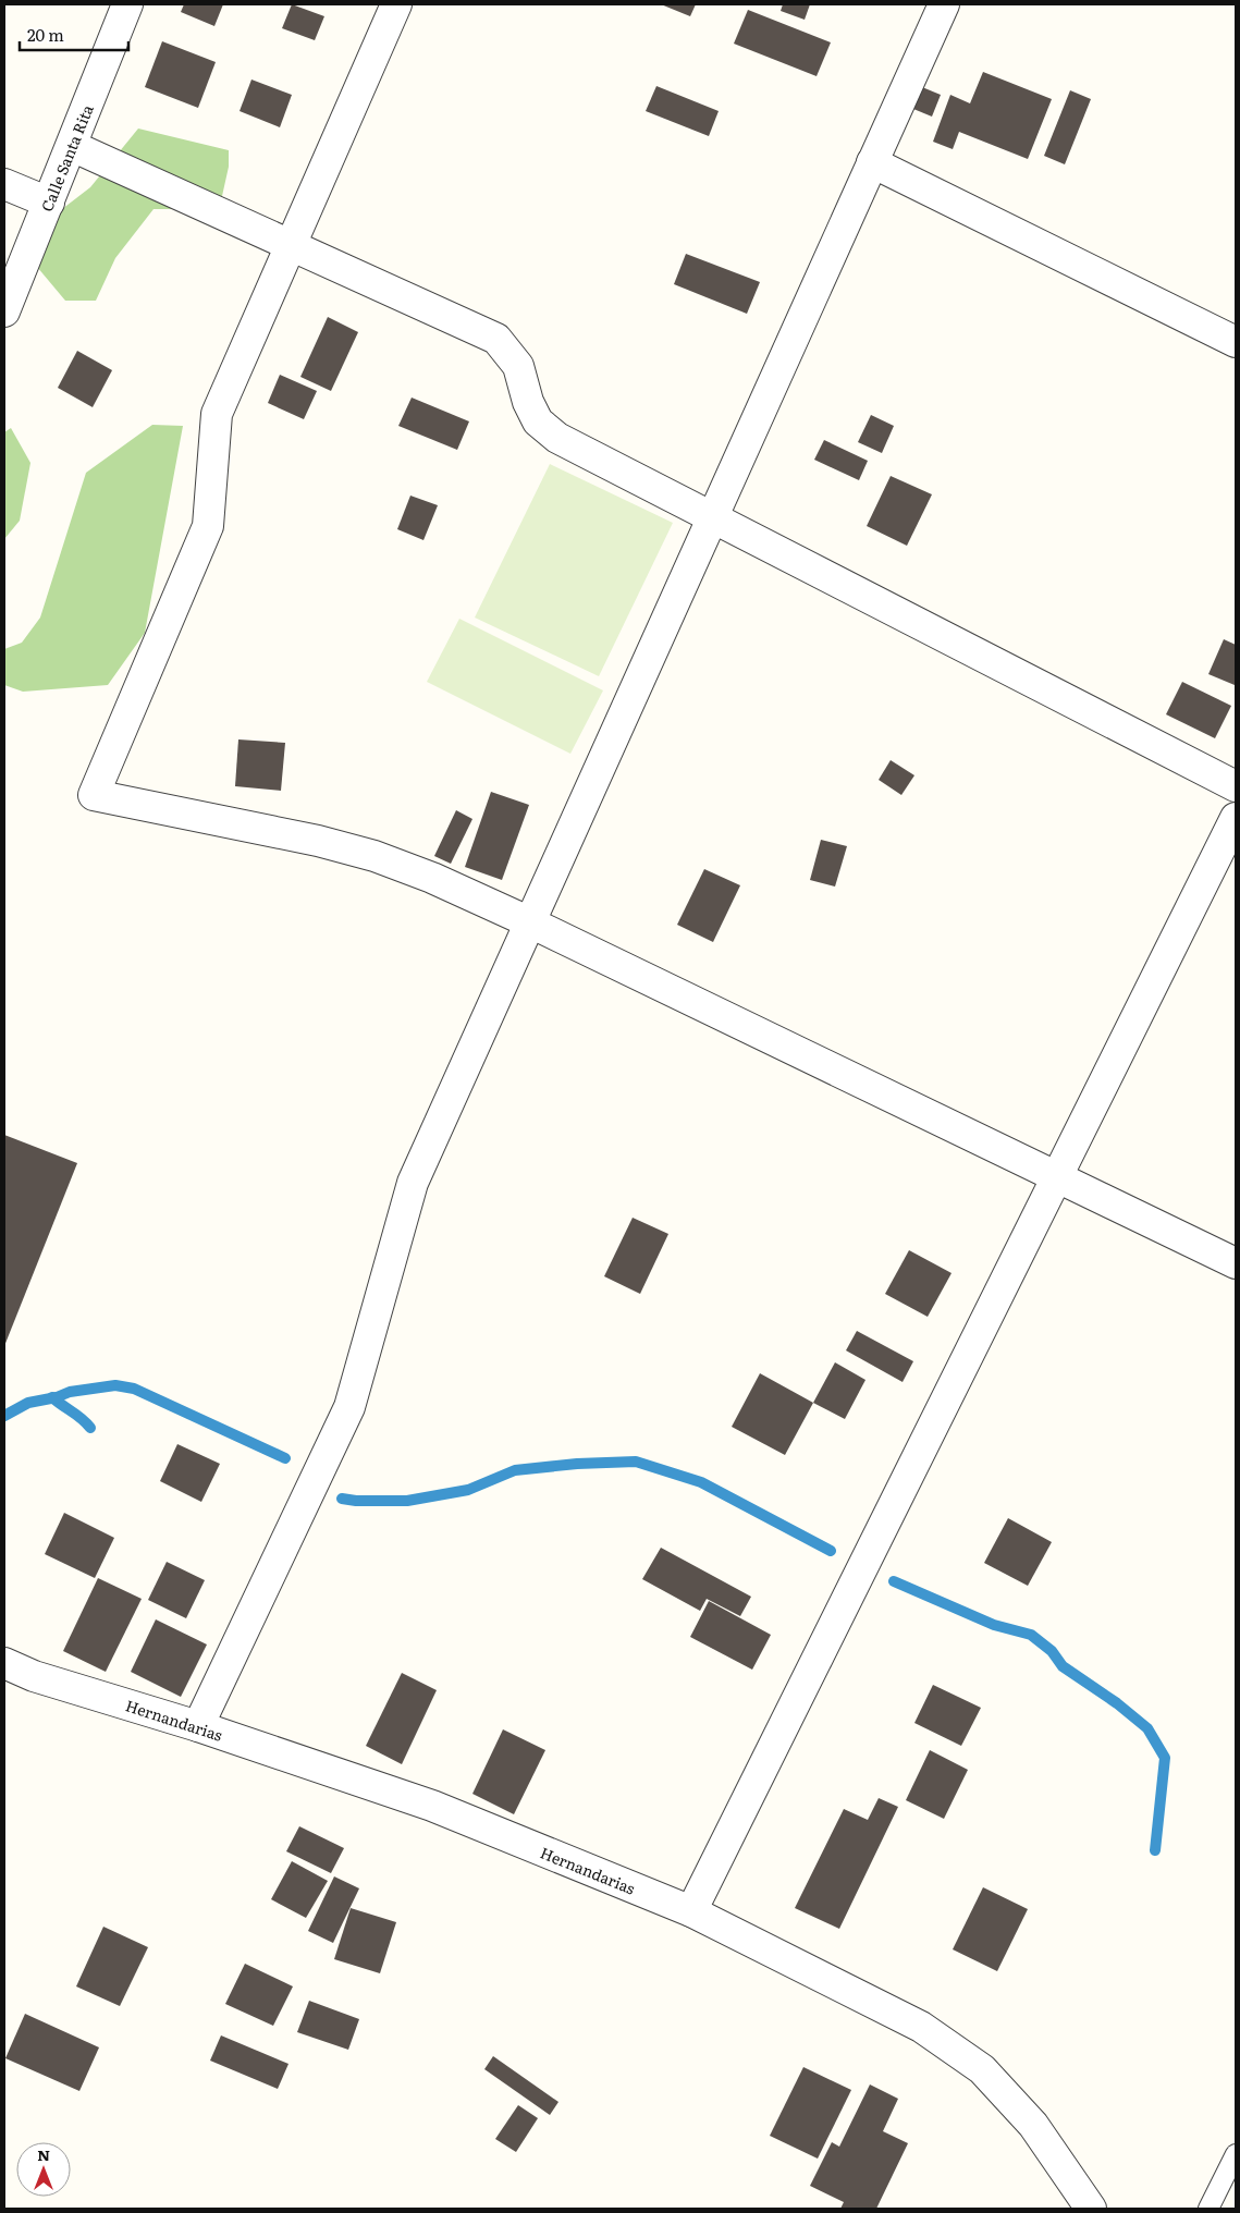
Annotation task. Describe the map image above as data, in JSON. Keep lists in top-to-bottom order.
{
  "streets": {
    "street": ["Calle Santa Rita", "Hernandarias"]
  },
  "scale_bar": "20 m",
  "north": "top"
}
